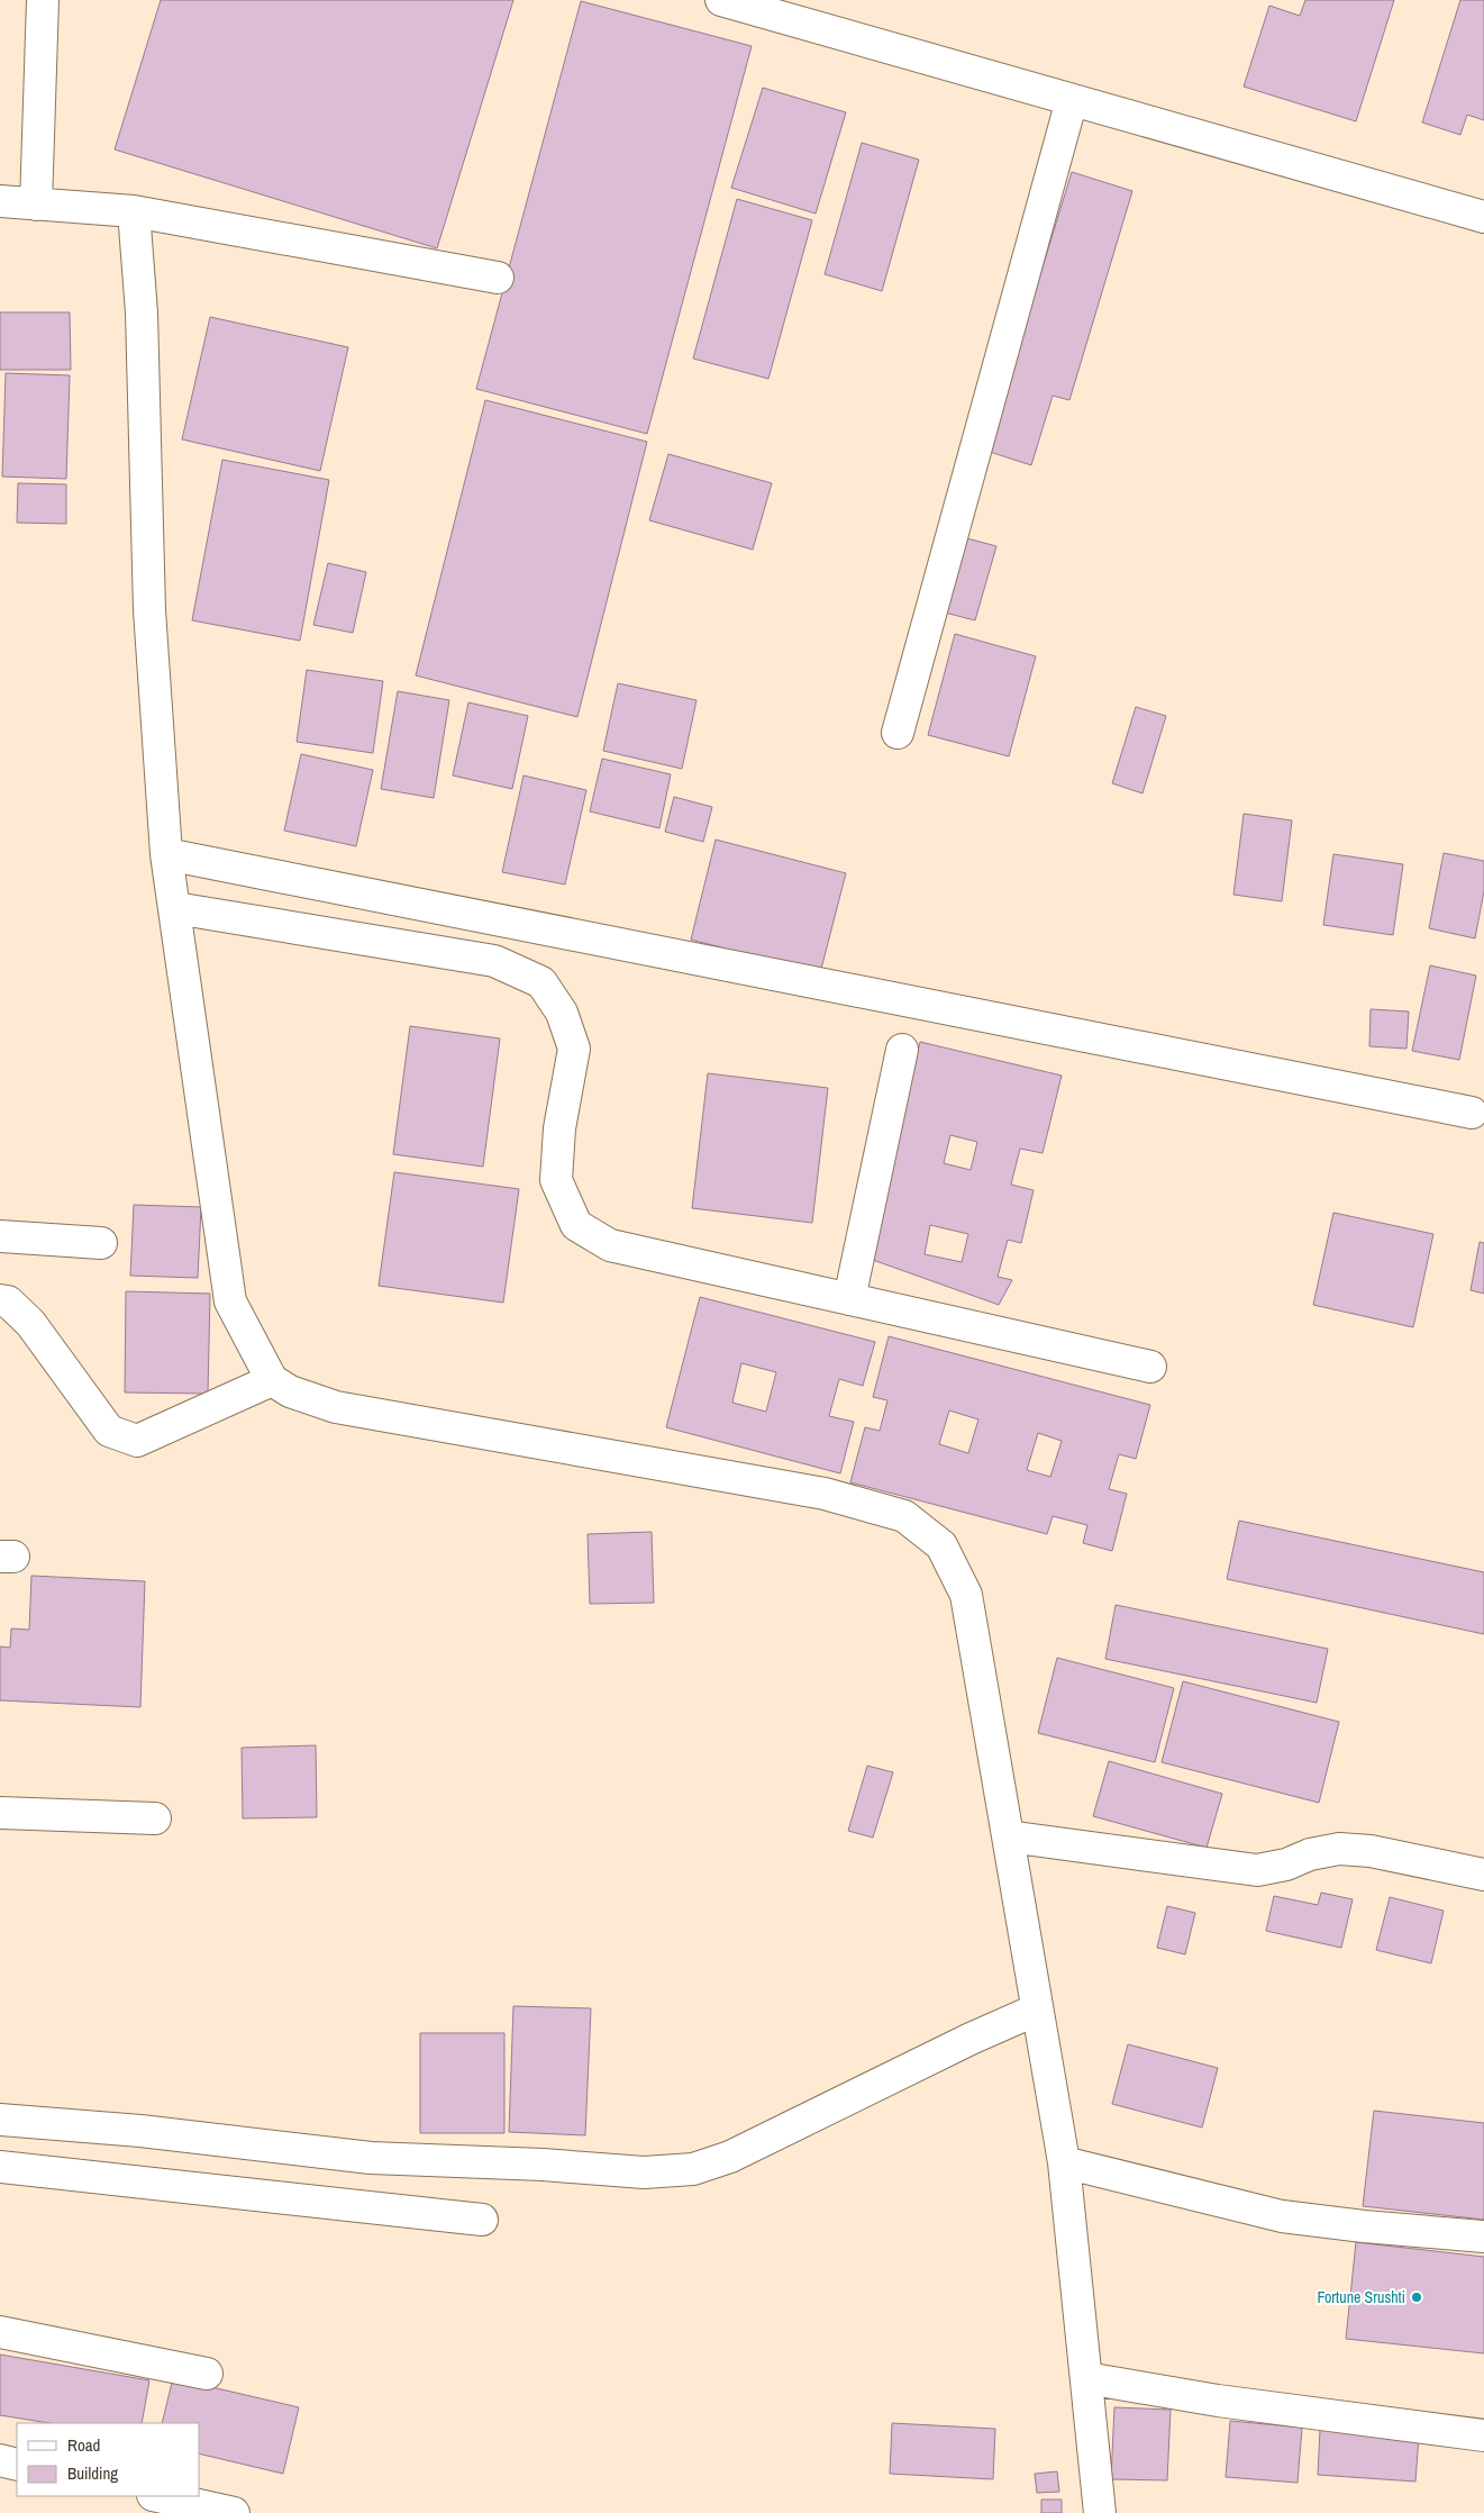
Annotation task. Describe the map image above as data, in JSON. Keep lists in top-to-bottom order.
{
  "places": ["Fortune Srushti"],
  "legend": ["Road", "Building"]
}
